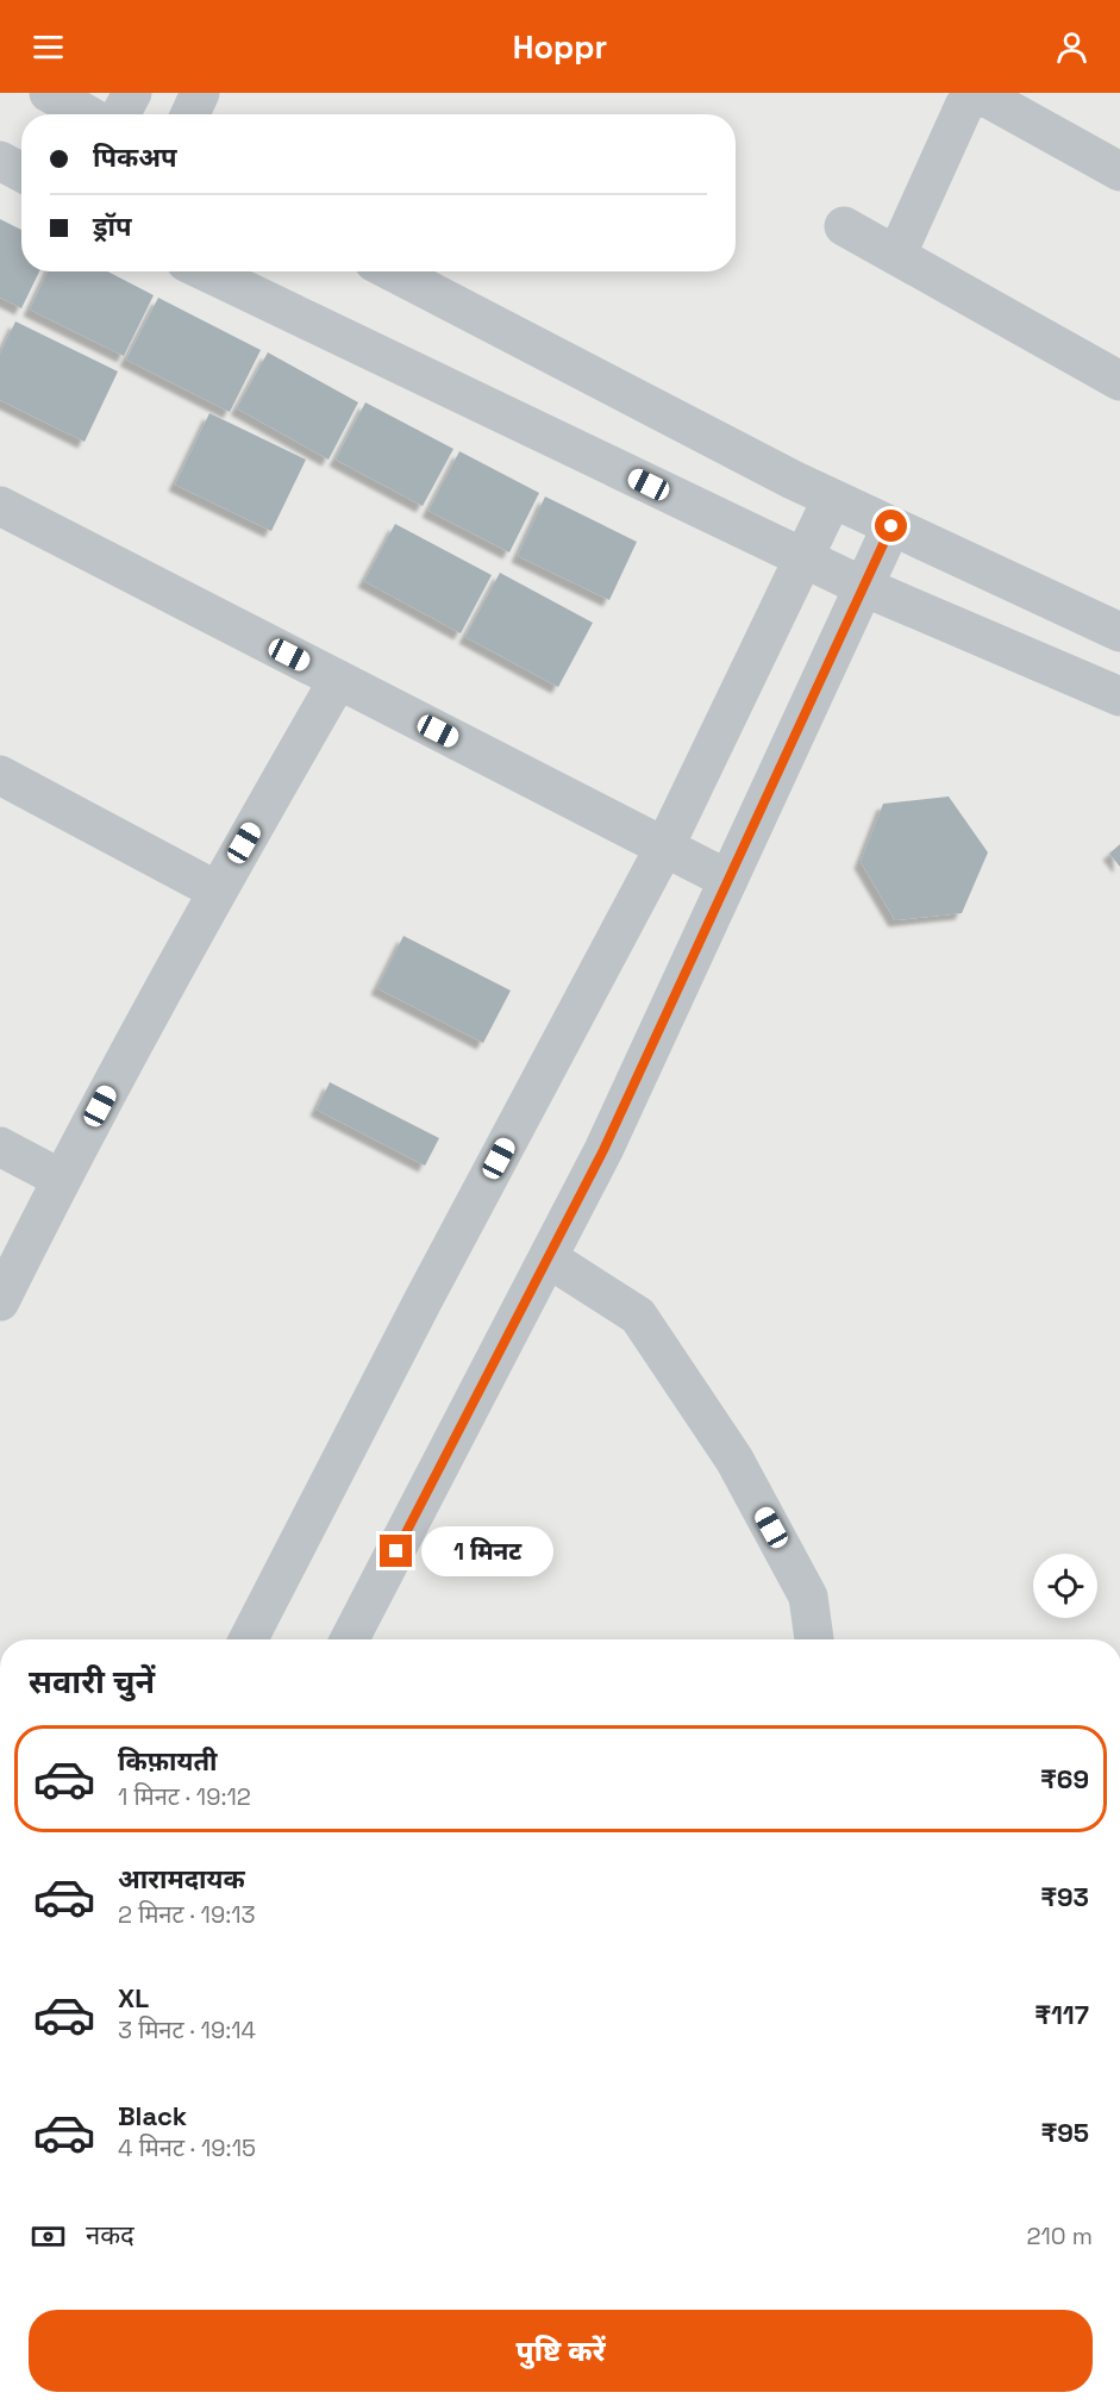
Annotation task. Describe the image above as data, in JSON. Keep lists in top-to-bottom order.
{
  "page": {
    "header": "Hoppr",
    "banner": ["पिकअप", "ड्रॉप"],
    "bubble": "1 मिनट",
    "heading": "सवारी चुनें",
    "list": [
      {
        "name": "किफ़ायती",
        "note": "1 मिनट · 19:12",
        "value": "₹69"
      },
      {
        "name": "आरामदायक",
        "note": "2 मिनट · 19:13",
        "value": "₹93"
      },
      {
        "name": "XL",
        "note": "3 मिनट · 19:14",
        "value": "₹117"
      },
      {
        "name": "Black",
        "note": "4 मिनट · 19:15",
        "value": "₹95"
      }
    ],
    "pay": ["नकद", "210 m"],
    "buttons": "पुष्टि करें"
  }
}
